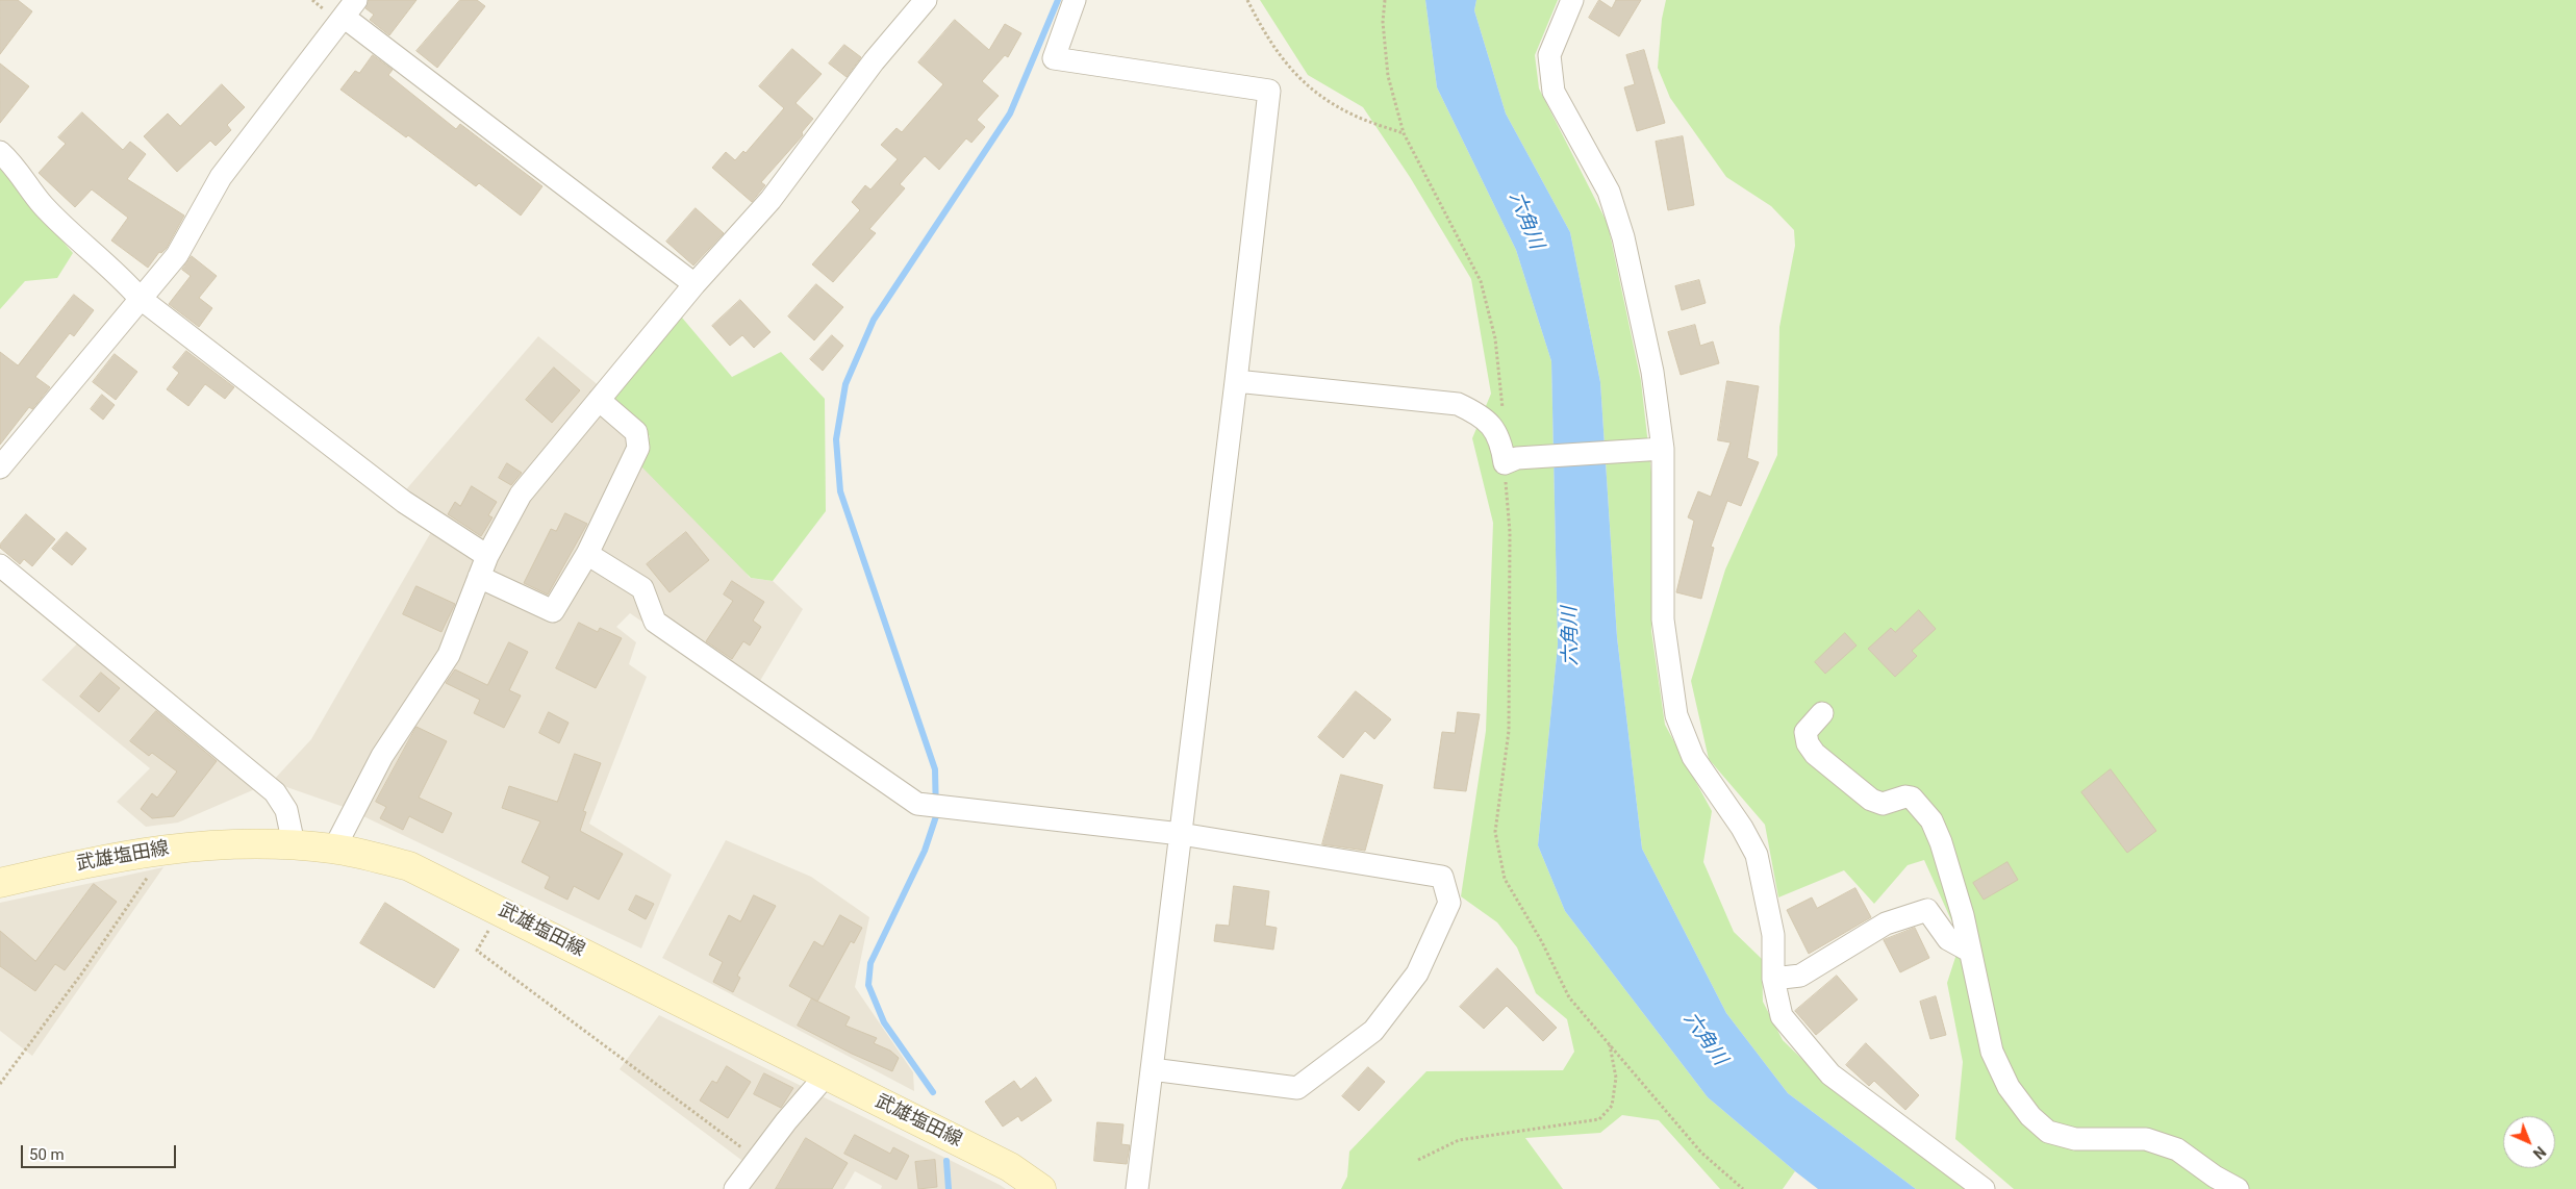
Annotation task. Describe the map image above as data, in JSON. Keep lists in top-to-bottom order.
{
  "streets": {
    "main road": ["武雄塩田線"]
  },
  "water": ["六角川"],
  "scale_bar": "50 m",
  "north": "bottom right"
}
